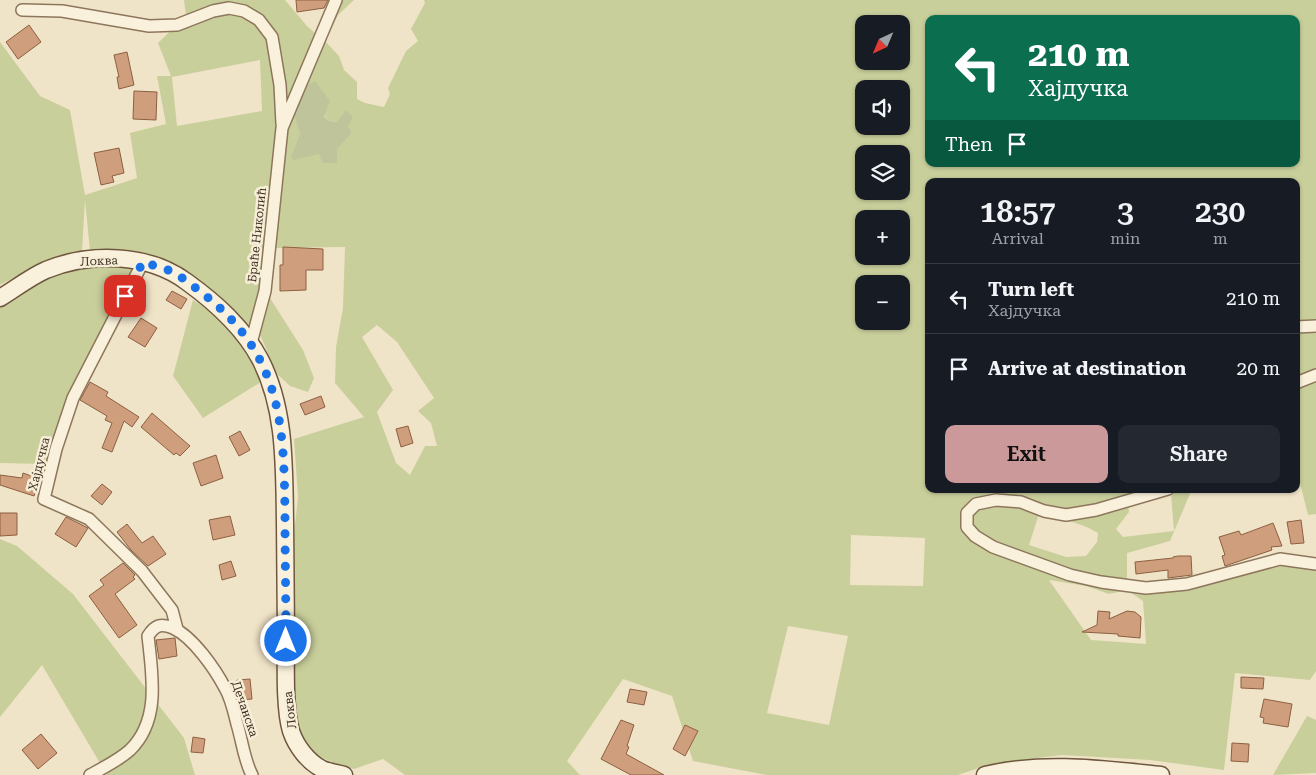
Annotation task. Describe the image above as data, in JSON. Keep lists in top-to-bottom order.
{
  "streets": {
    "main road": ["Локва"],
    "street": ["Браће Николић", "Хајдучка", "Дечанска"]
  },
  "crossings": [
    ["Браће Николић", "Локва"],
    ["Локва", "Хајдучка"],
    ["Хајдучка", "Дечанска"]
  ],
  "north": "bottom left",
  "page": {
    "map_buttons": ["+", "−"],
    "turn": ["210 m", "Хајдучка"],
    "then": "Then",
    "eta": [
      "18:57",
      "Arrival",
      "3",
      "min",
      "230",
      "m"
    ],
    "list": [
      {
        "name": "Turn left",
        "note": "Хајдучка",
        "value": "210 m"
      },
      {
        "name": "Arrive at destination",
        "value": "20 m"
      }
    ],
    "buttons": ["Exit", "Share"]
  }
}
